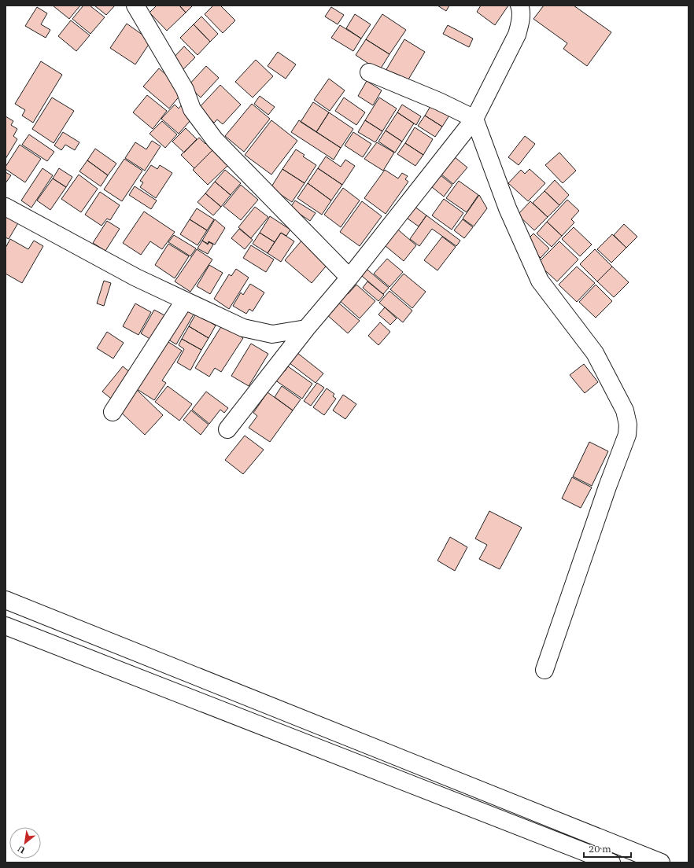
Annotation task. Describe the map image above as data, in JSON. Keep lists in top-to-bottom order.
{
  "scale_bar": "20 m",
  "north": "bottom left"
}
